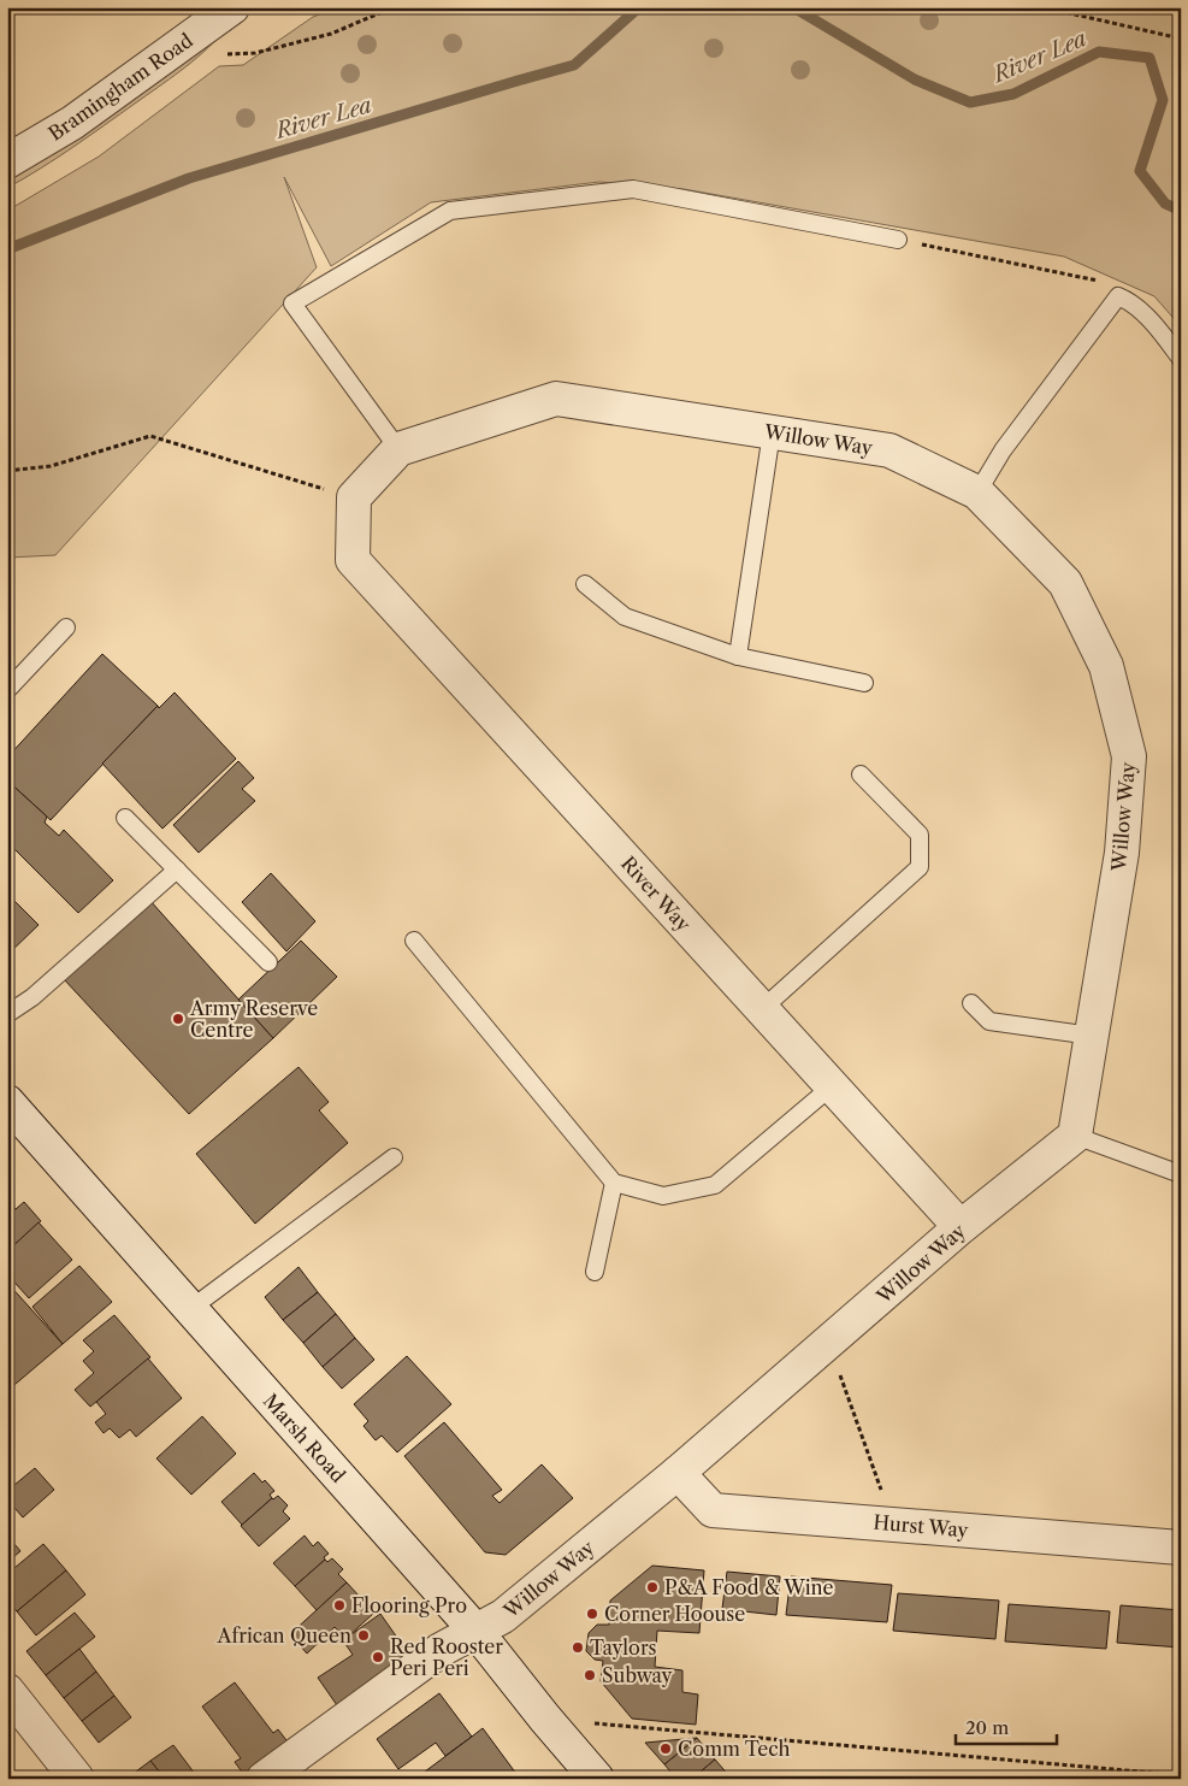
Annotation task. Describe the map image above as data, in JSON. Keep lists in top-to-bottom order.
{
  "streets": {
    "street": [
      "Bramingham Road",
      "Willow Way",
      "River Way",
      "Marsh Road",
      "Hurst Way"
    ]
  },
  "crossings": [
    ["Willow Way", "River Way"],
    ["Willow Way", "Marsh Road"],
    ["Willow Way", "Hurst Way"]
  ],
  "water": ["River Lea"],
  "places": [
    "Army Reserve Centre",
    "P&A Food & Wine",
    "Flooring Pro",
    "Corner Hoouse",
    "African Queen",
    "Taylors",
    "Red Rooster Peri Peri",
    "Subway",
    "Comm Tech"
  ],
  "scale_bar": "20 m"
}
